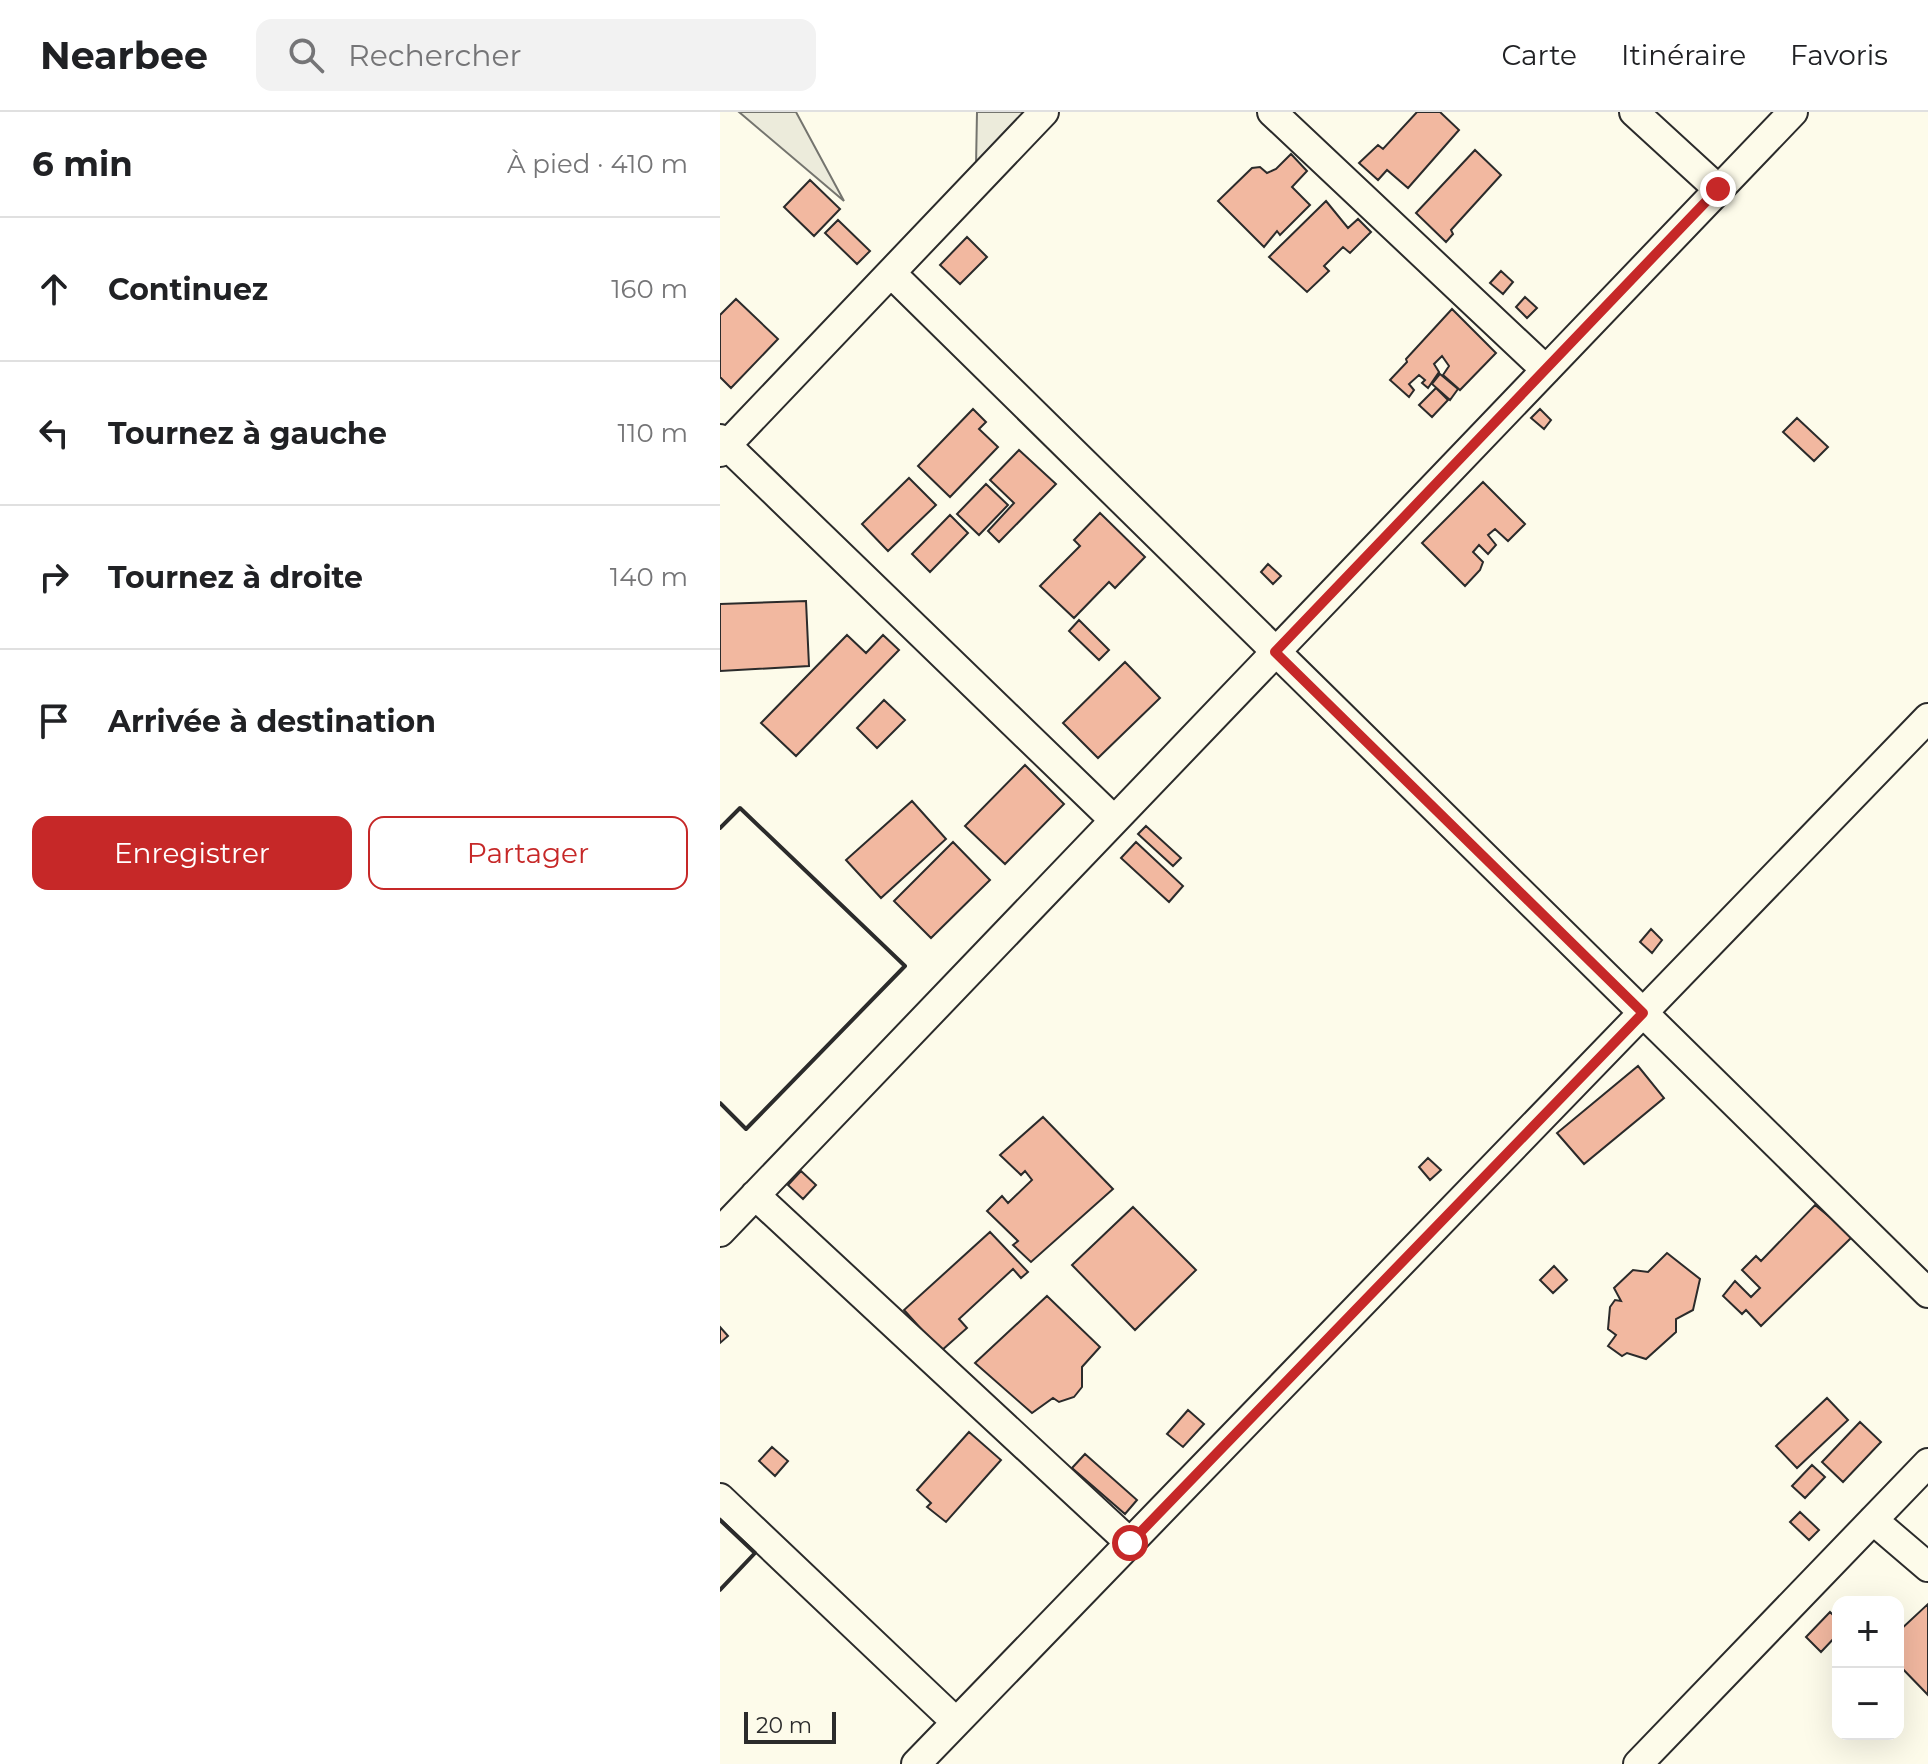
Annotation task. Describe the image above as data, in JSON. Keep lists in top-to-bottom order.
{
  "scale_bar": "20 m",
  "page": {
    "header": "Nearbee",
    "search": "Rechercher",
    "nav": ["Carte", "Itinéraire", "Favoris"],
    "heading": ["6 min", "À pied · 410 m"],
    "list": [
      ["Continuez", "160 m"],
      ["Tournez à gauche", "110 m"],
      ["Tournez à droite", "140 m"],
      "Arrivée à destination"
    ],
    "buttons": ["Enregistrer", "Partager"],
    "map_buttons": ["+", "−"],
    "scale": "20 m"
  }
}
